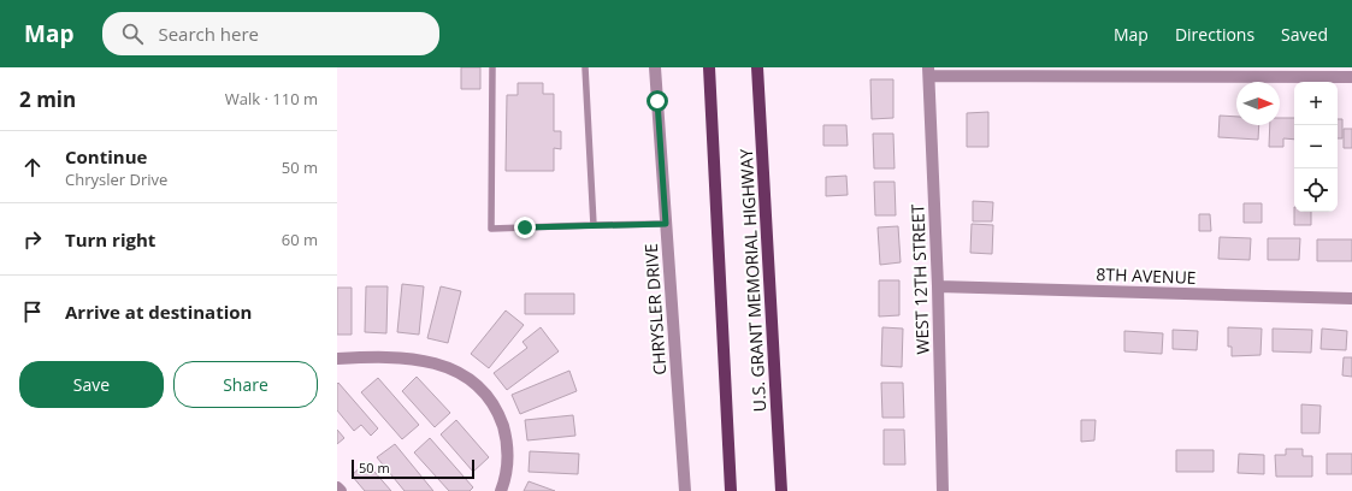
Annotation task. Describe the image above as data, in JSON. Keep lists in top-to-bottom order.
{
  "streets": {
    "main road": ["U.S. GRANT MEMORIAL HIGHWAY"],
    "street": ["8TH AVENUE", "WEST 12TH STREET", "CHRYSLER DRIVE"]
  },
  "crossings": [
    ["8TH AVENUE", "WEST 12TH STREET"]
  ],
  "scale_bar": "50 m",
  "north": "right",
  "page": {
    "header": "Map",
    "search": "Search here",
    "nav": ["Map", "Directions", "Saved"],
    "heading": ["2 min", "Walk · 110 m"],
    "map_buttons": ["+", "−"],
    "list": [
      ["Continue", "Chrysler Drive", "50 m"],
      ["Turn right", "60 m"],
      "Arrive at destination"
    ],
    "buttons": ["Save", "Share"],
    "scale": "50 m"
  }
}
